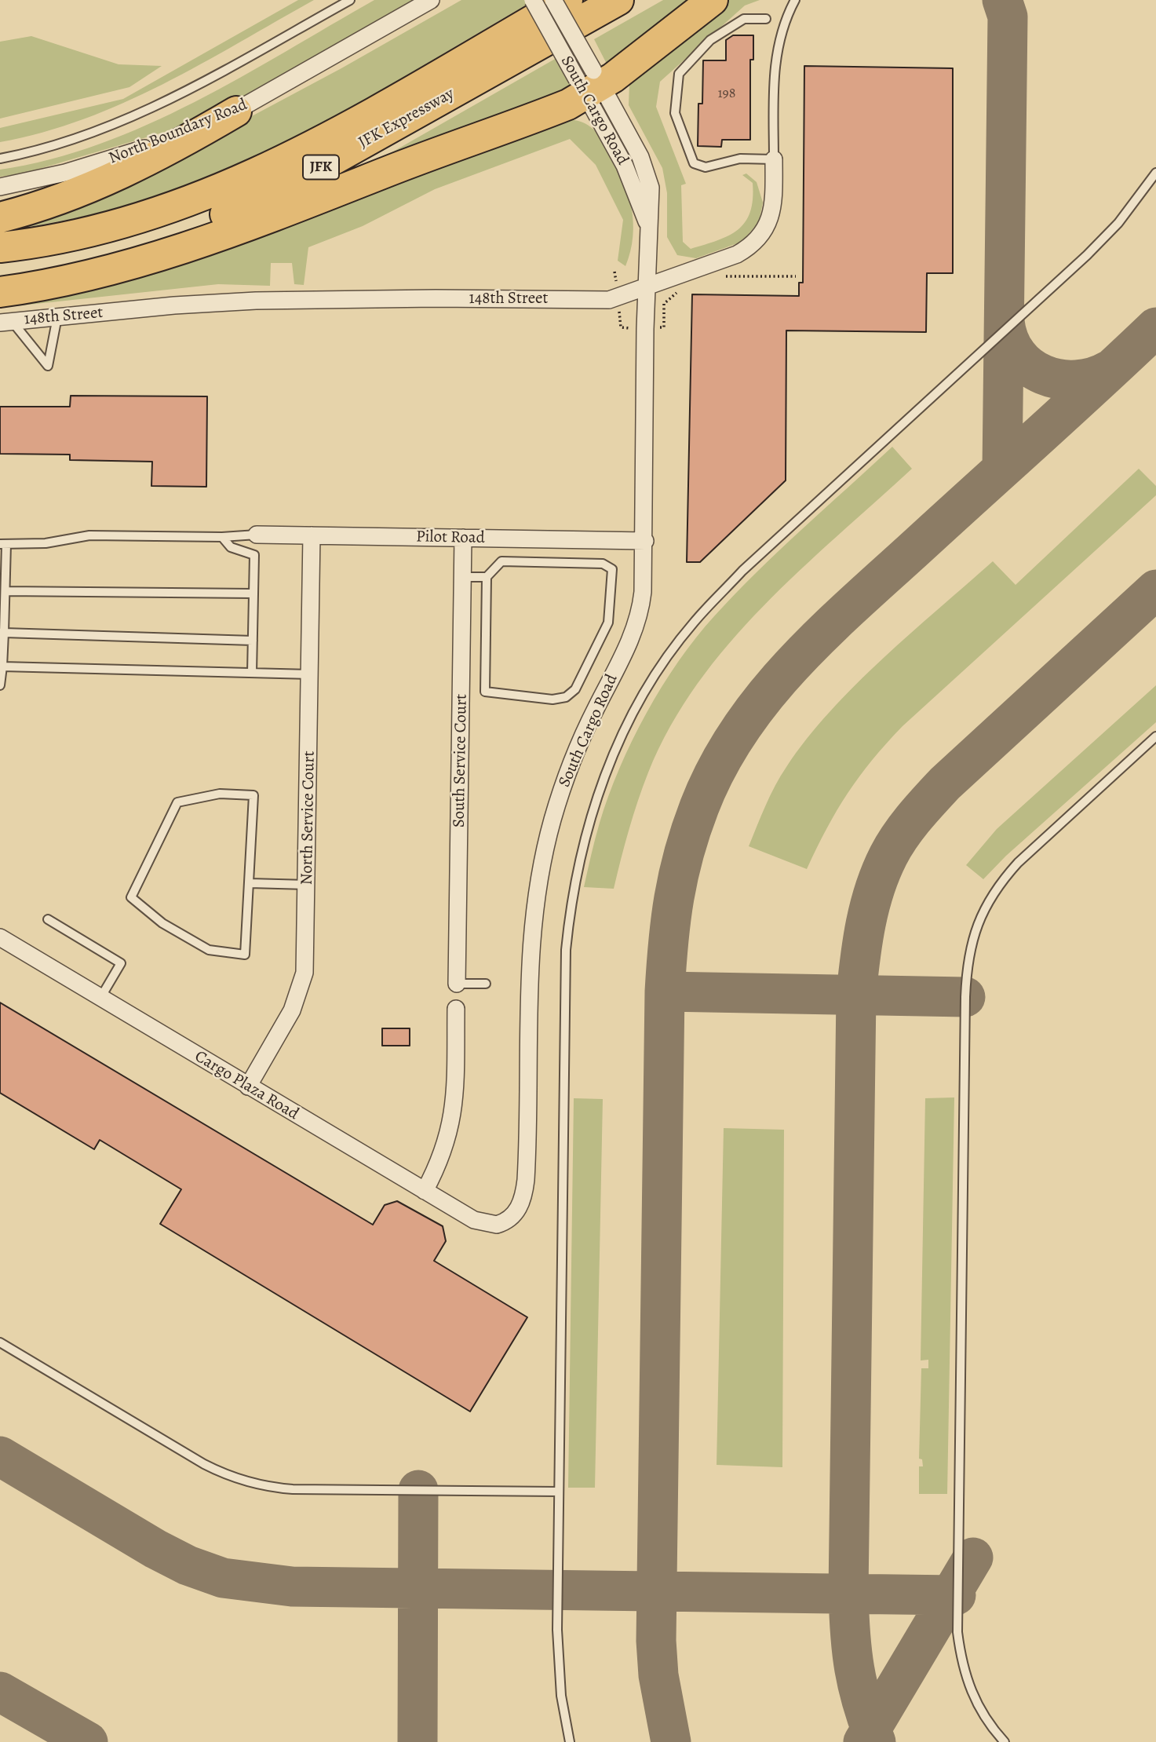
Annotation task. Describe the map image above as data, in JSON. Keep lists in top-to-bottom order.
{
  "streets": {
    "highway": ["JFK Expressway", "JFK"],
    "street": [
      "South Cargo Road",
      "North Boundary Road",
      "148th Street",
      "Pilot Road",
      "South Service Court",
      "North Service Court",
      "Cargo Plaza Road"
    ]
  },
  "crossings": [
    ["South Cargo Road", "148th Street"],
    ["South Cargo Road", "Pilot Road"],
    ["South Cargo Road", "Cargo Plaza Road"],
    ["Pilot Road", "South Service Court"],
    ["Pilot Road", "North Service Court"],
    ["North Service Court", "Cargo Plaza Road"]
  ],
  "house_numbers": ["198"]
}
